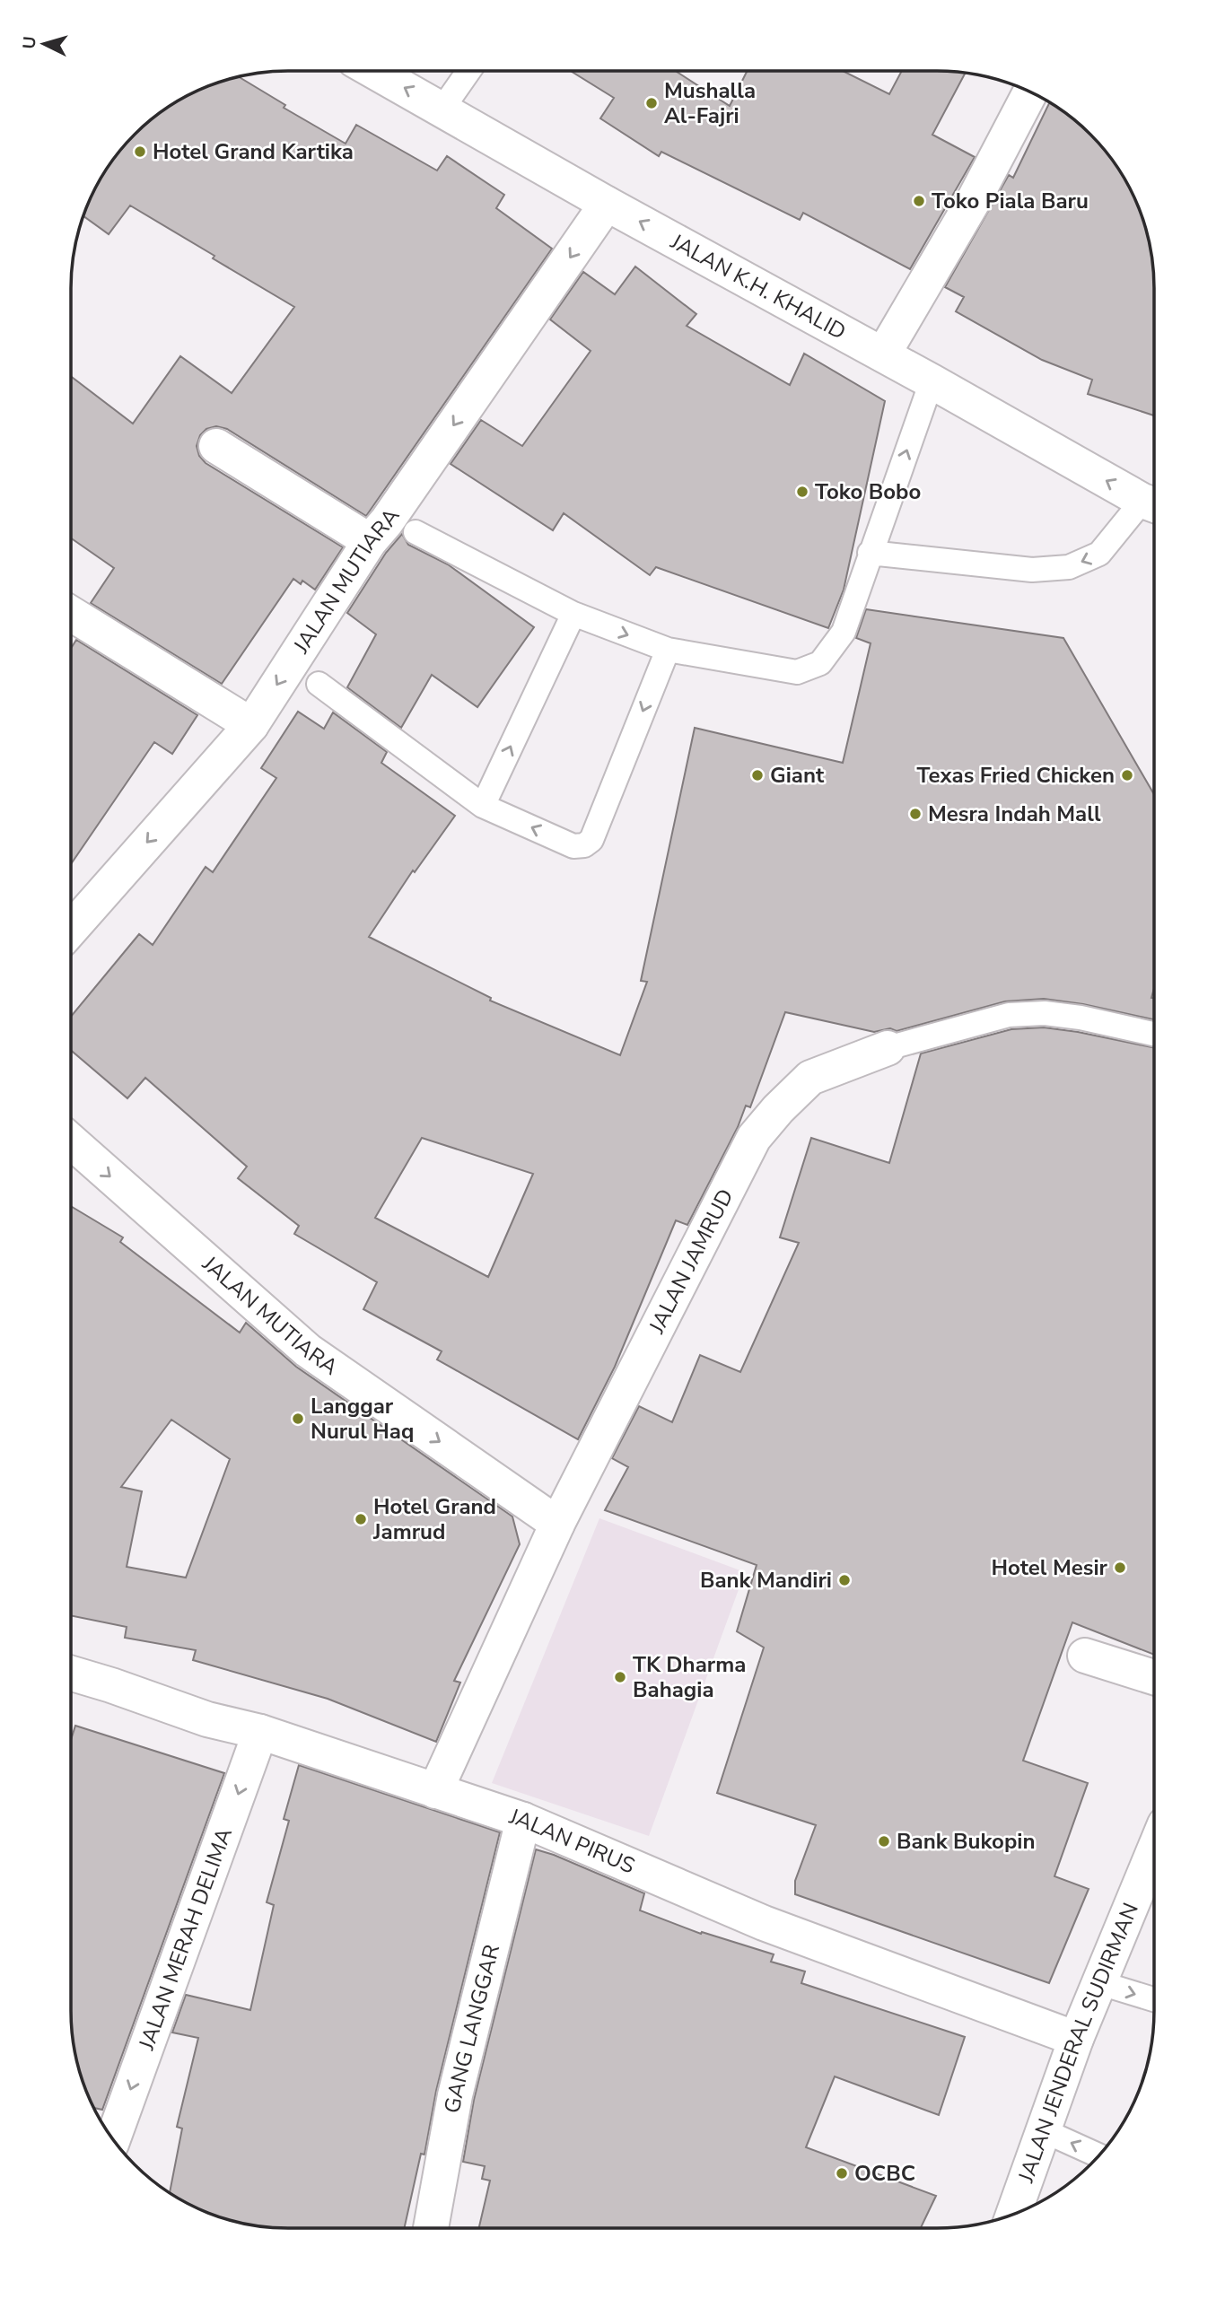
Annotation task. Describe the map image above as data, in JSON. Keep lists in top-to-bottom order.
{
  "streets": {
    "street": [
      "JALAN K.H. KHALID",
      "JALAN MUTIARA",
      "JALAN JAMRUD",
      "JALAN PIRUS",
      "JALAN MERAH DELIMA",
      "GANG LANGGAR",
      "JALAN JENDERAL SUDIRMAN"
    ]
  },
  "crossings": [
    ["JALAN K.H. KHALID", "JALAN MUTIARA"],
    ["JALAN MUTIARA", "JALAN JAMRUD"],
    ["JALAN JAMRUD", "JALAN PIRUS"],
    ["JALAN PIRUS", "JALAN MERAH DELIMA"],
    ["JALAN PIRUS", "GANG LANGGAR"],
    ["JALAN PIRUS", "JALAN JENDERAL SUDIRMAN"]
  ],
  "one_way": ["JALAN K.H. KHALID", "JALAN MERAH DELIMA"],
  "places": [
    "Mushalla Al-Fajri",
    "Hotel Grand Kartika",
    "Toko Piala Baru",
    "Toko Bobo",
    "Giant",
    "Texas Fried Chicken",
    "Mesra Indah Mall",
    "Langgar Nurul Haq",
    "Hotel Grand Jamrud",
    "Hotel Mesir",
    "Bank Mandiri",
    "TK Dharma Bahagia",
    "Bank Bukopin",
    "OCBC"
  ],
  "north": "left"
}
